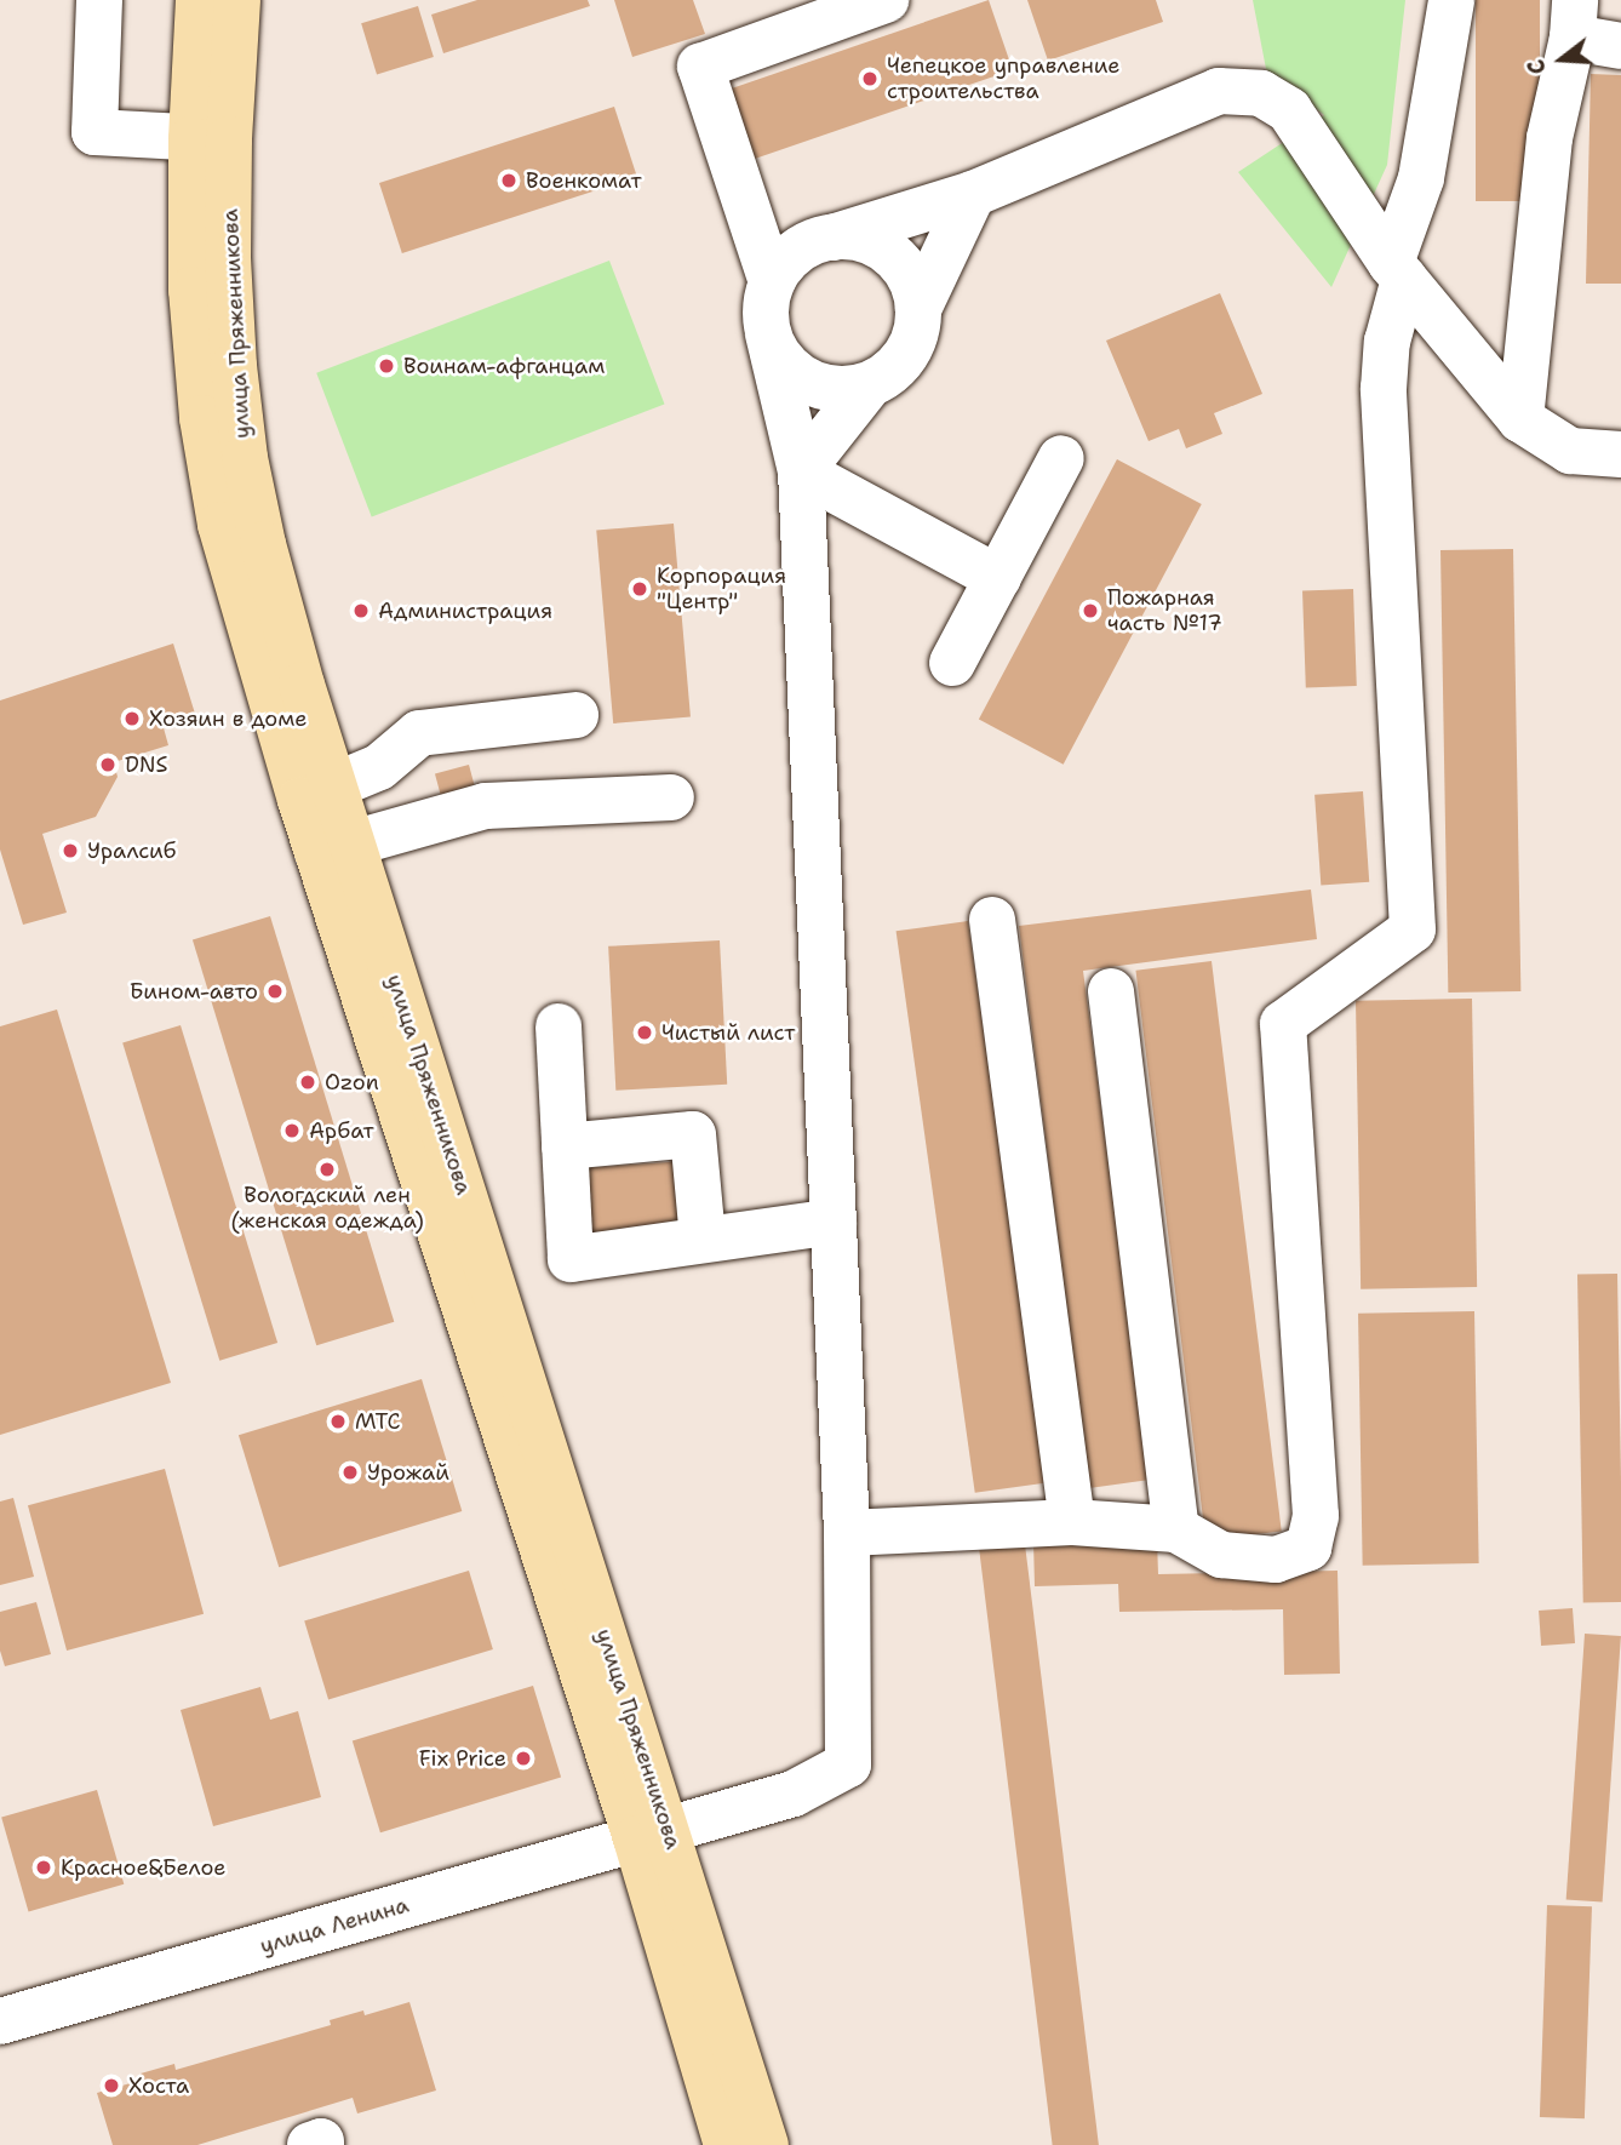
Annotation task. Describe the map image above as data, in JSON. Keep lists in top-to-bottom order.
{
  "streets": {
    "main road": ["улица Пряженникова"],
    "street": ["улица Ленина"]
  },
  "crossings": [
    ["улица Пряженникова", "улица Ленина"]
  ],
  "places": [
    "Чепецкое управление строительства",
    "Военкомат",
    "Воинам-афганцам",
    "Корпорация \"Центр\"",
    "Администрация",
    "Пожарная часть №17",
    "Хозяин в доме",
    "DNS",
    "Уралсиб",
    "Бином-авто",
    "Чистый лист",
    "Ozon",
    "Арбат",
    "Вологдский лен (женская одежда)",
    "МТС",
    "Урожай",
    "Fix Price",
    "Красное&Белое",
    "Хоста"
  ],
  "north": "left"
}
